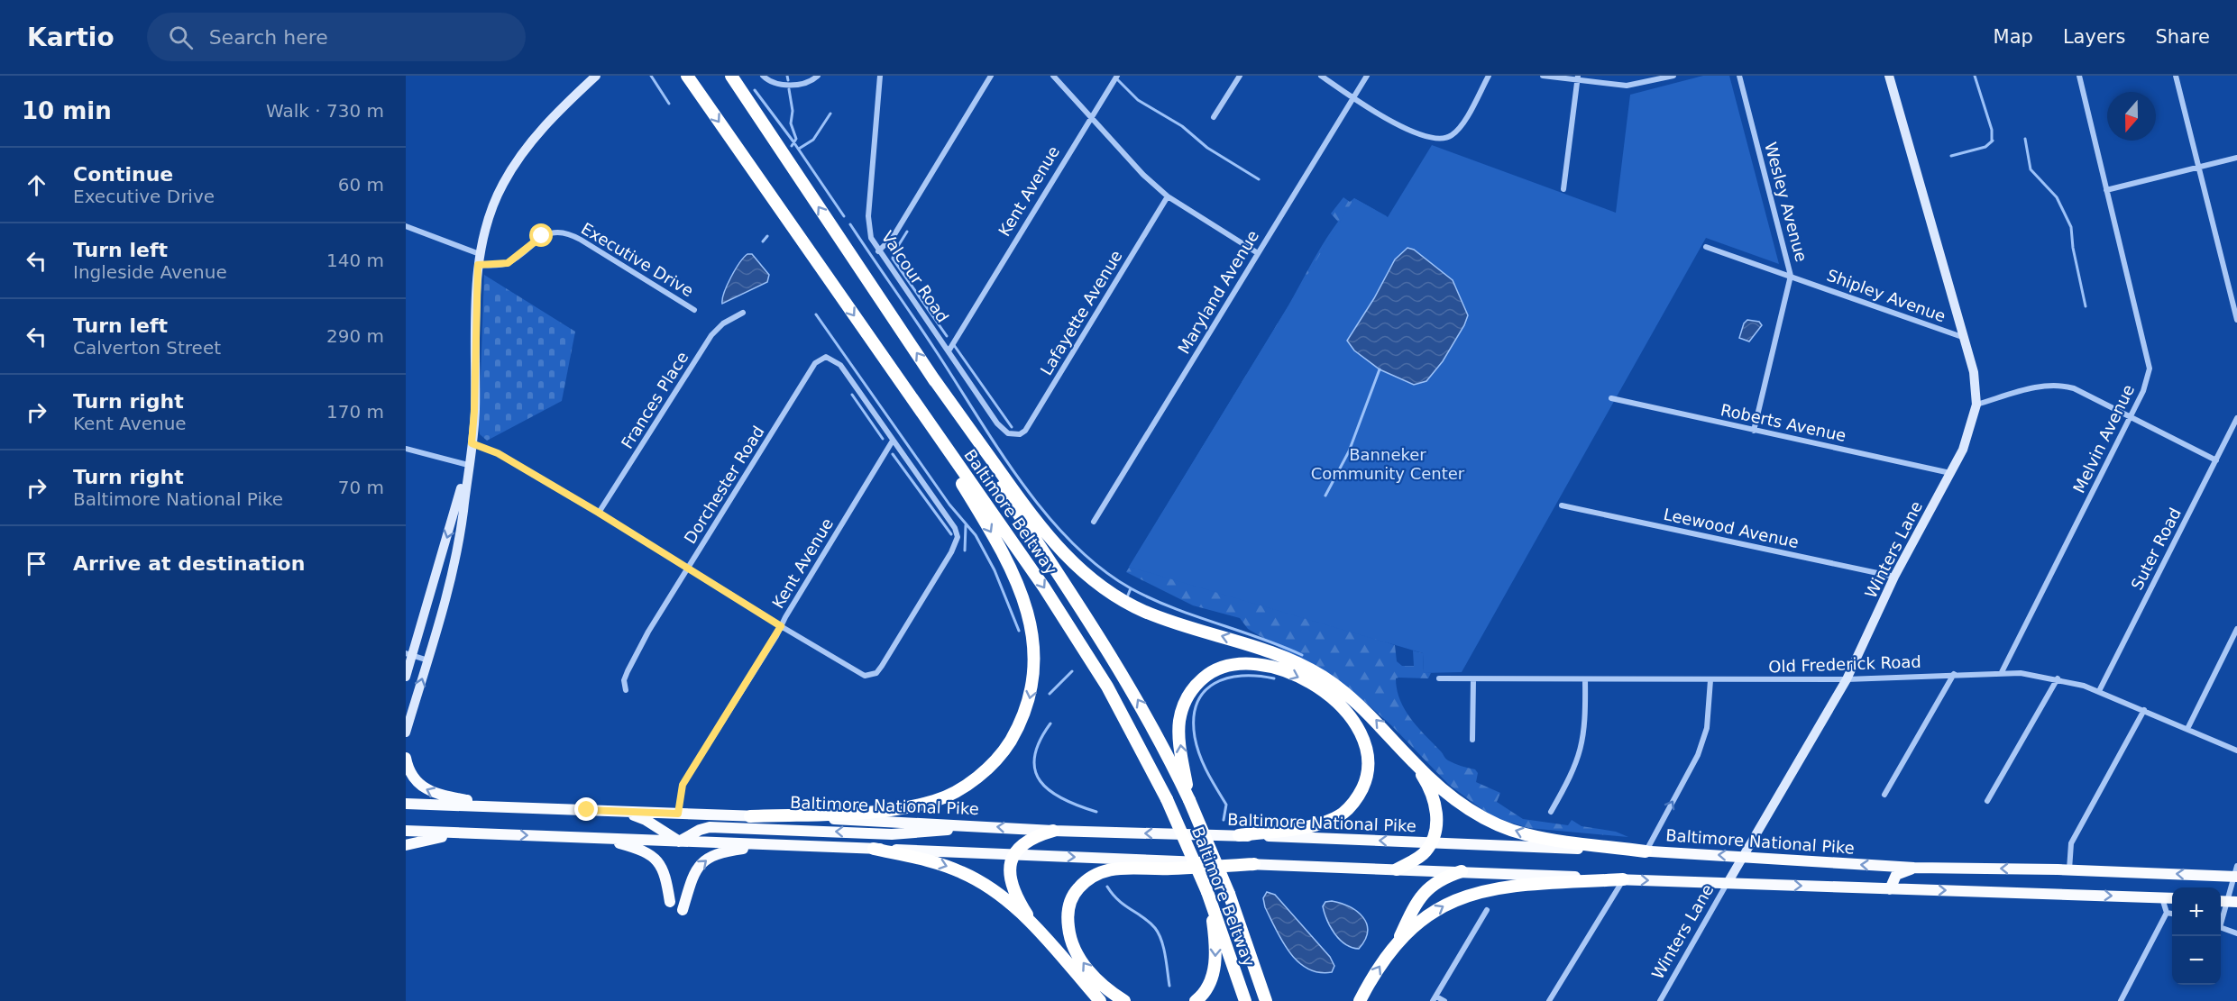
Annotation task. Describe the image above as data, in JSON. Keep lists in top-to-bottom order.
{
  "streets": {
    "highway": ["Baltimore Beltway"],
    "main road": ["Winters Lane", "Baltimore National Pike"],
    "street": [
      "Kent Avenue",
      "Wesley Avenue",
      "Executive Drive",
      "Valcour Road",
      "Maryland Avenue",
      "Shipley Avenue",
      "Lafayette Avenue",
      "Frances Place",
      "Roberts Avenue",
      "Melvin Avenue",
      "Dorchester Road",
      "Leewood Avenue",
      "Suter Road",
      "Old Frederick Road"
    ]
  },
  "crossings": [
    ["Kent Avenue", "Valcour Road"],
    ["Kent Avenue", "Dorchester Road"],
    ["Kent Avenue", "Baltimore National Pike"],
    ["Wesley Avenue", "Shipley Avenue"],
    ["Wesley Avenue", "Roberts Avenue"],
    ["Valcour Road", "Lafayette Avenue"],
    ["Shipley Avenue", "Winters Lane"],
    ["Roberts Avenue", "Winters Lane"],
    ["Melvin Avenue", "Old Frederick Road"],
    ["Leewood Avenue", "Winters Lane"],
    ["Suter Road", "Old Frederick Road"],
    ["Winters Lane", "Old Frederick Road"],
    ["Winters Lane", "Baltimore National Pike"]
  ],
  "parks": ["Banneker Community Center"],
  "north": "bottom",
  "page": {
    "header": "Kartio",
    "search": "Search here",
    "nav": ["Map", "Layers", "Share"],
    "heading": ["10 min", "Walk · 730 m"],
    "list": [
      ["Continue", "Executive Drive", "60 m"],
      ["Turn left", "Ingleside Avenue", "140 m"],
      ["Turn left", "Calverton Street", "290 m"],
      ["Turn right", "Kent Avenue", "170 m"],
      ["Turn right", "Baltimore National Pike", "70 m"],
      "Arrive at destination"
    ],
    "map_buttons": ["+", "−"]
  }
}
